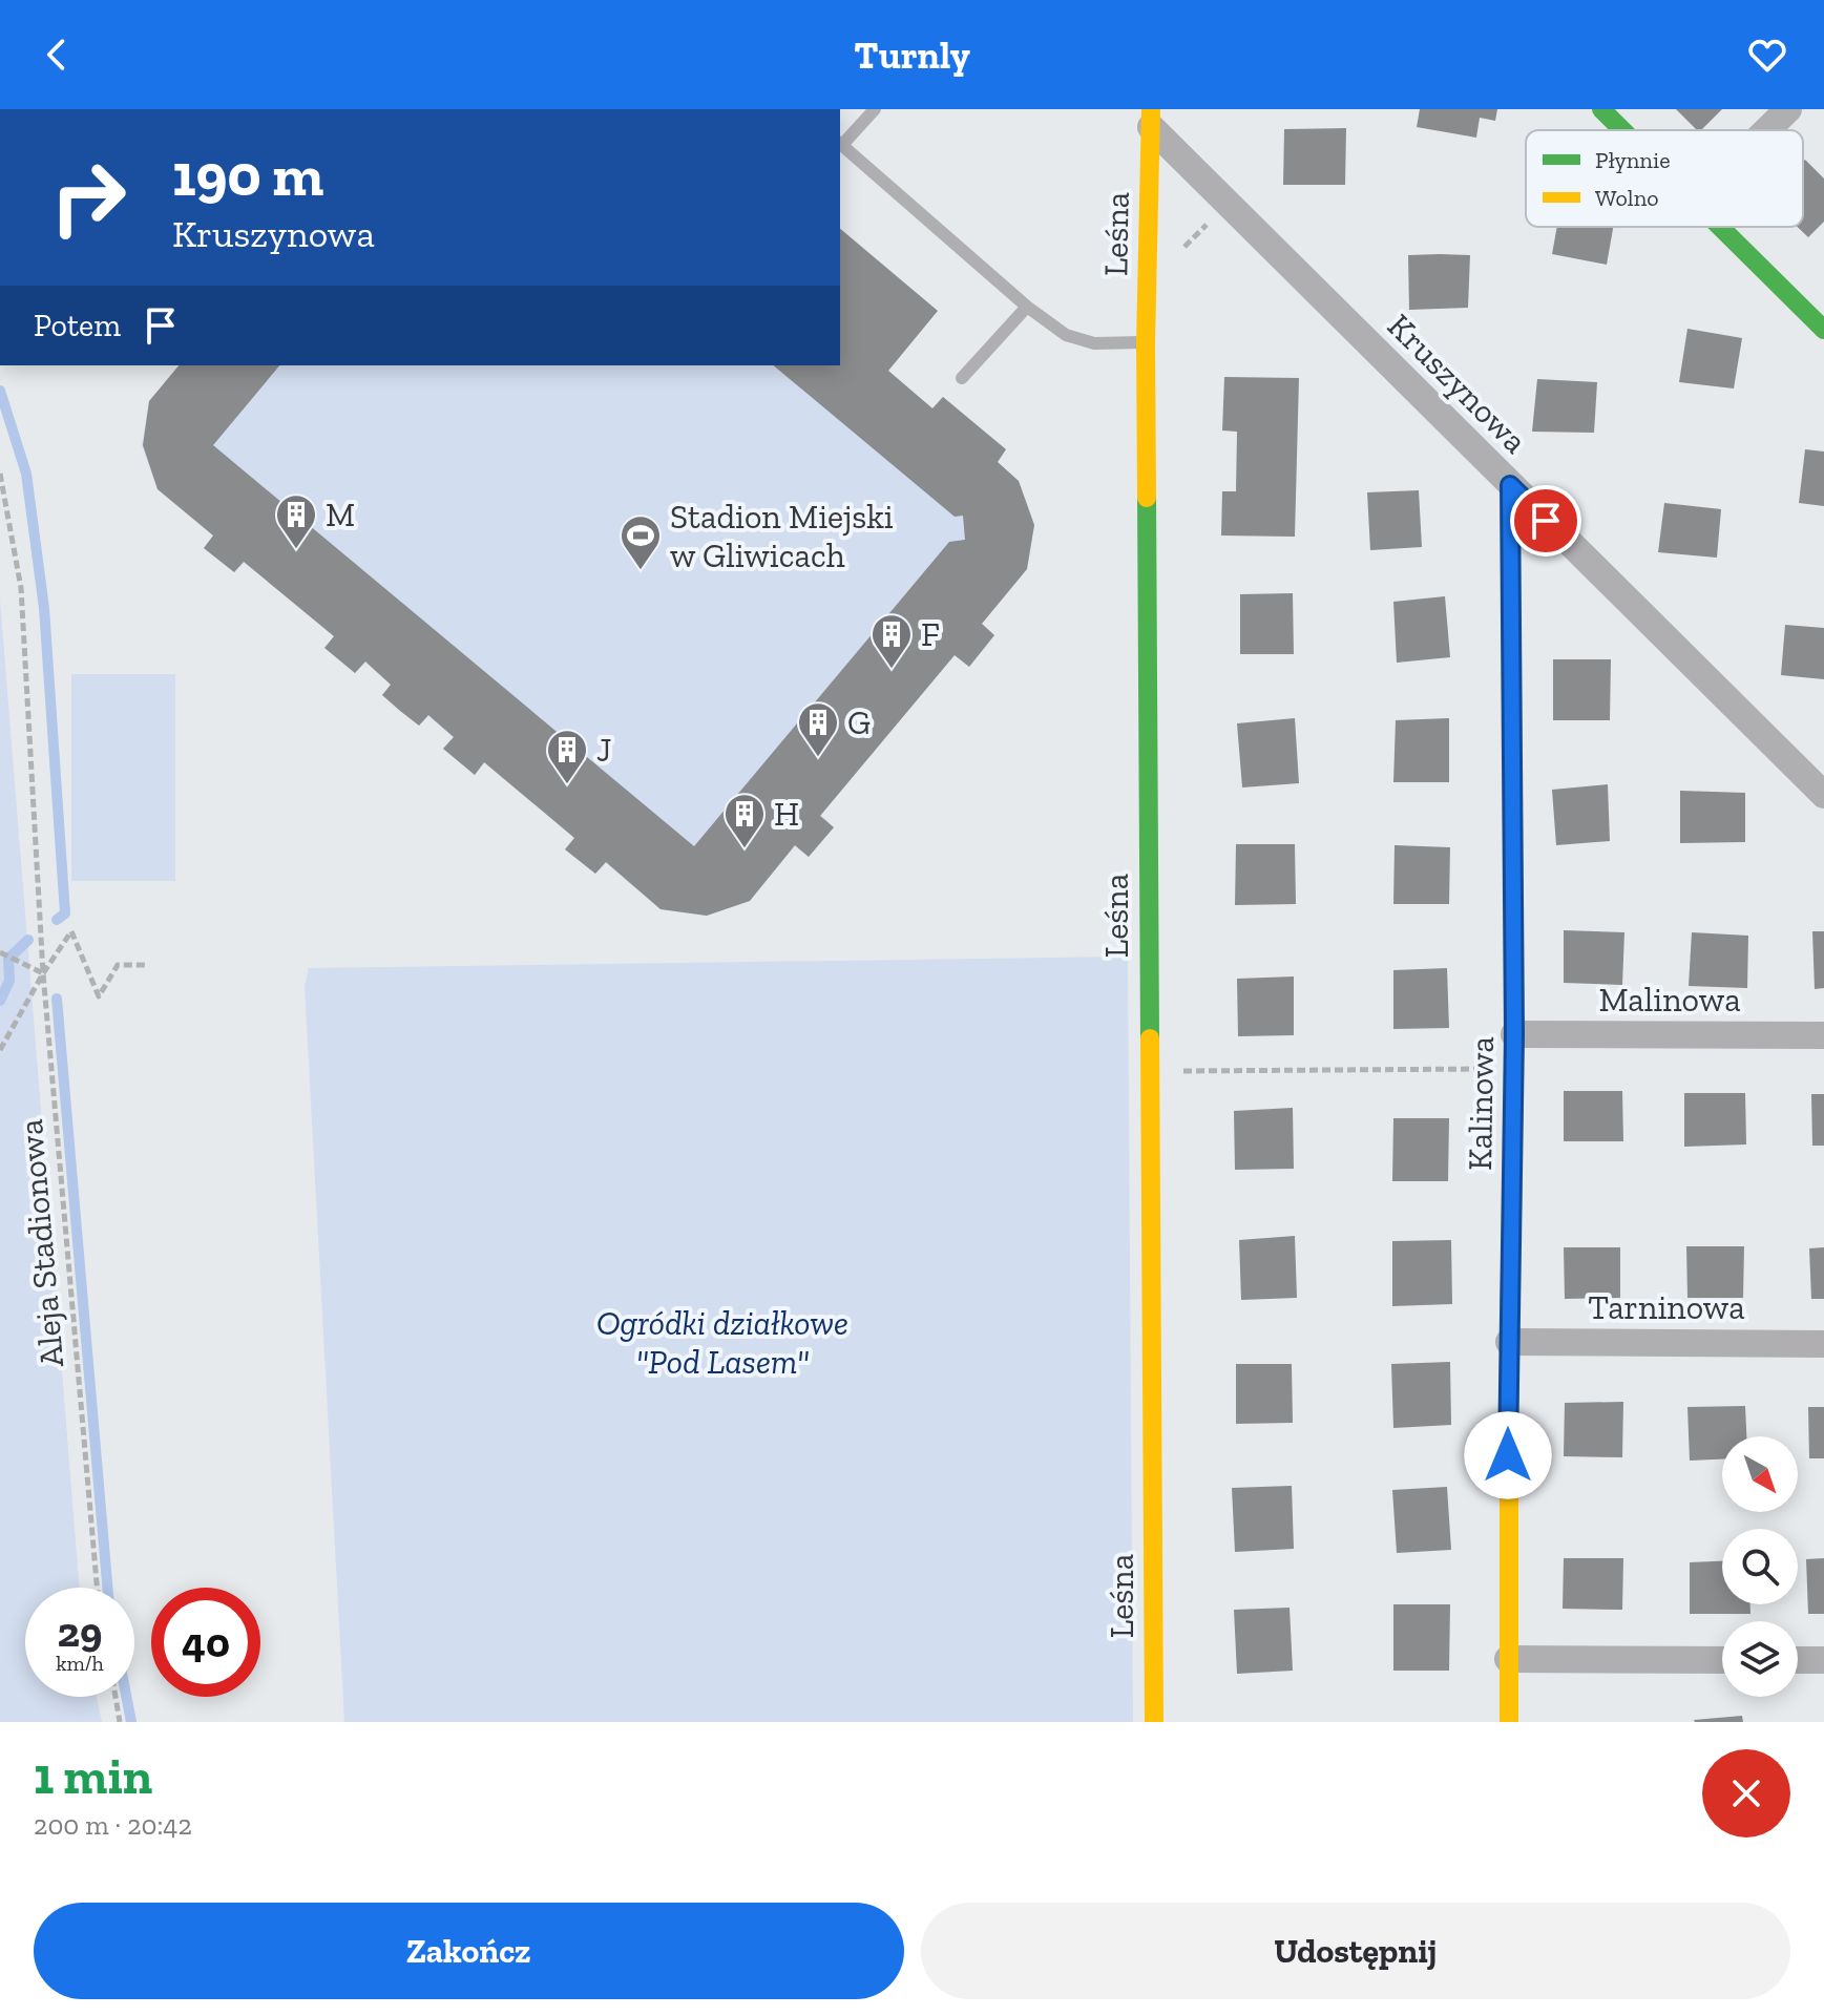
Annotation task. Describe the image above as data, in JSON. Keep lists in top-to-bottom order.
{
  "streets": {
    "street": [
      "Leśna",
      "Kruszynowa",
      "Malinowa",
      "Kalinowa",
      "Tarninowa"
    ],
    "path": ["Aleja Stadionowa"]
  },
  "crossings": [
    ["Leśna", "Kruszynowa"],
    ["Kruszynowa", "Kalinowa"],
    ["Malinowa", "Kalinowa"],
    ["Kalinowa", "Tarninowa"]
  ],
  "parks": ["Ogródki działkowe \"Pod Lasem\""],
  "places": {
    "building": [
      "M",
      "F",
      "G",
      "J",
      "H"
    ],
    "sports": ["Stadion Miejski w Gliwicach"]
  },
  "legend": ["Płynnie", "Wolno"],
  "north": "bottom right",
  "page": {
    "header": "Turnly",
    "turn": ["190 m", "Kruszynowa"],
    "then": "Potem",
    "speed": "29 km/h",
    "limit": "40",
    "heading": ["1 min", "200 m · 20:42"],
    "buttons": ["Zakończ", "Udostępnij"]
  }
}
